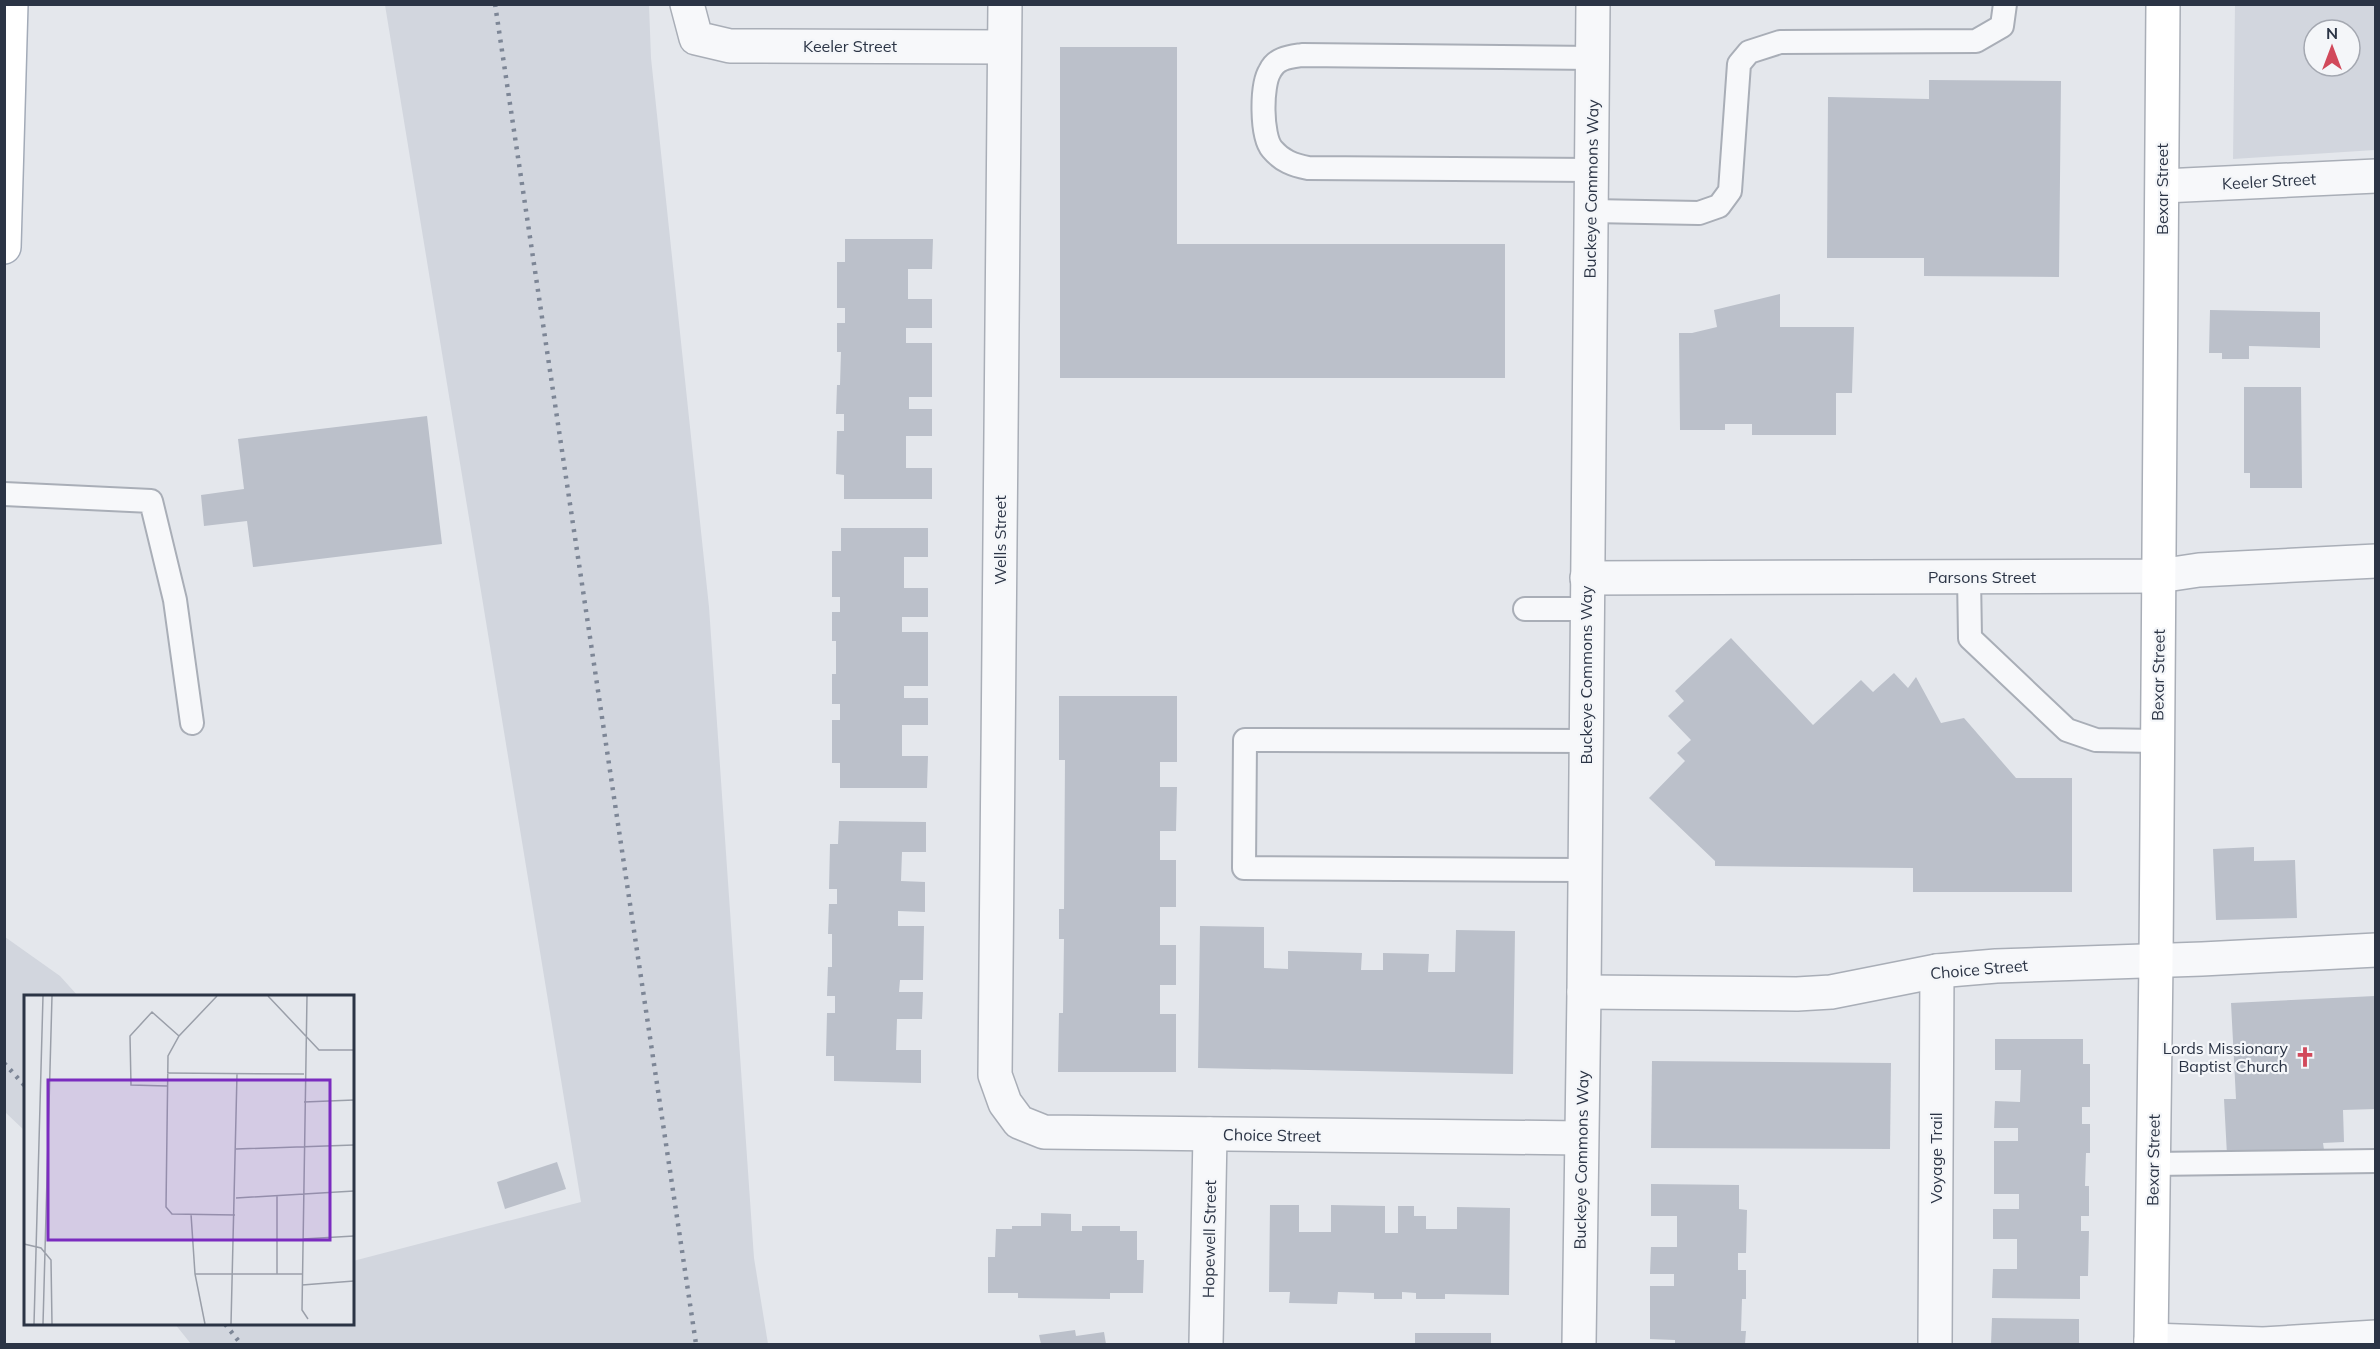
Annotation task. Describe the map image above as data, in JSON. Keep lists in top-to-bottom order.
{
  "streets": {
    "street": [
      "Keeler Street",
      "Buckeye Commons Way",
      "Bexar Street",
      "Wells Street",
      "Parsons Street",
      "Choice Street",
      "Voyage Trail",
      "Hopewell Street"
    ]
  },
  "crossings": [
    ["Keeler Street", "Bexar Street"],
    ["Keeler Street", "Wells Street"],
    ["Buckeye Commons Way", "Parsons Street"],
    ["Buckeye Commons Way", "Choice Street"],
    ["Bexar Street", "Parsons Street"],
    ["Bexar Street", "Choice Street"],
    ["Wells Street", "Choice Street"],
    ["Choice Street", "Voyage Trail"],
    ["Choice Street", "Hopewell Street"]
  ],
  "places": {
    "church": ["Lords Missionary Baptist Church"]
  },
  "north": "top"
}
